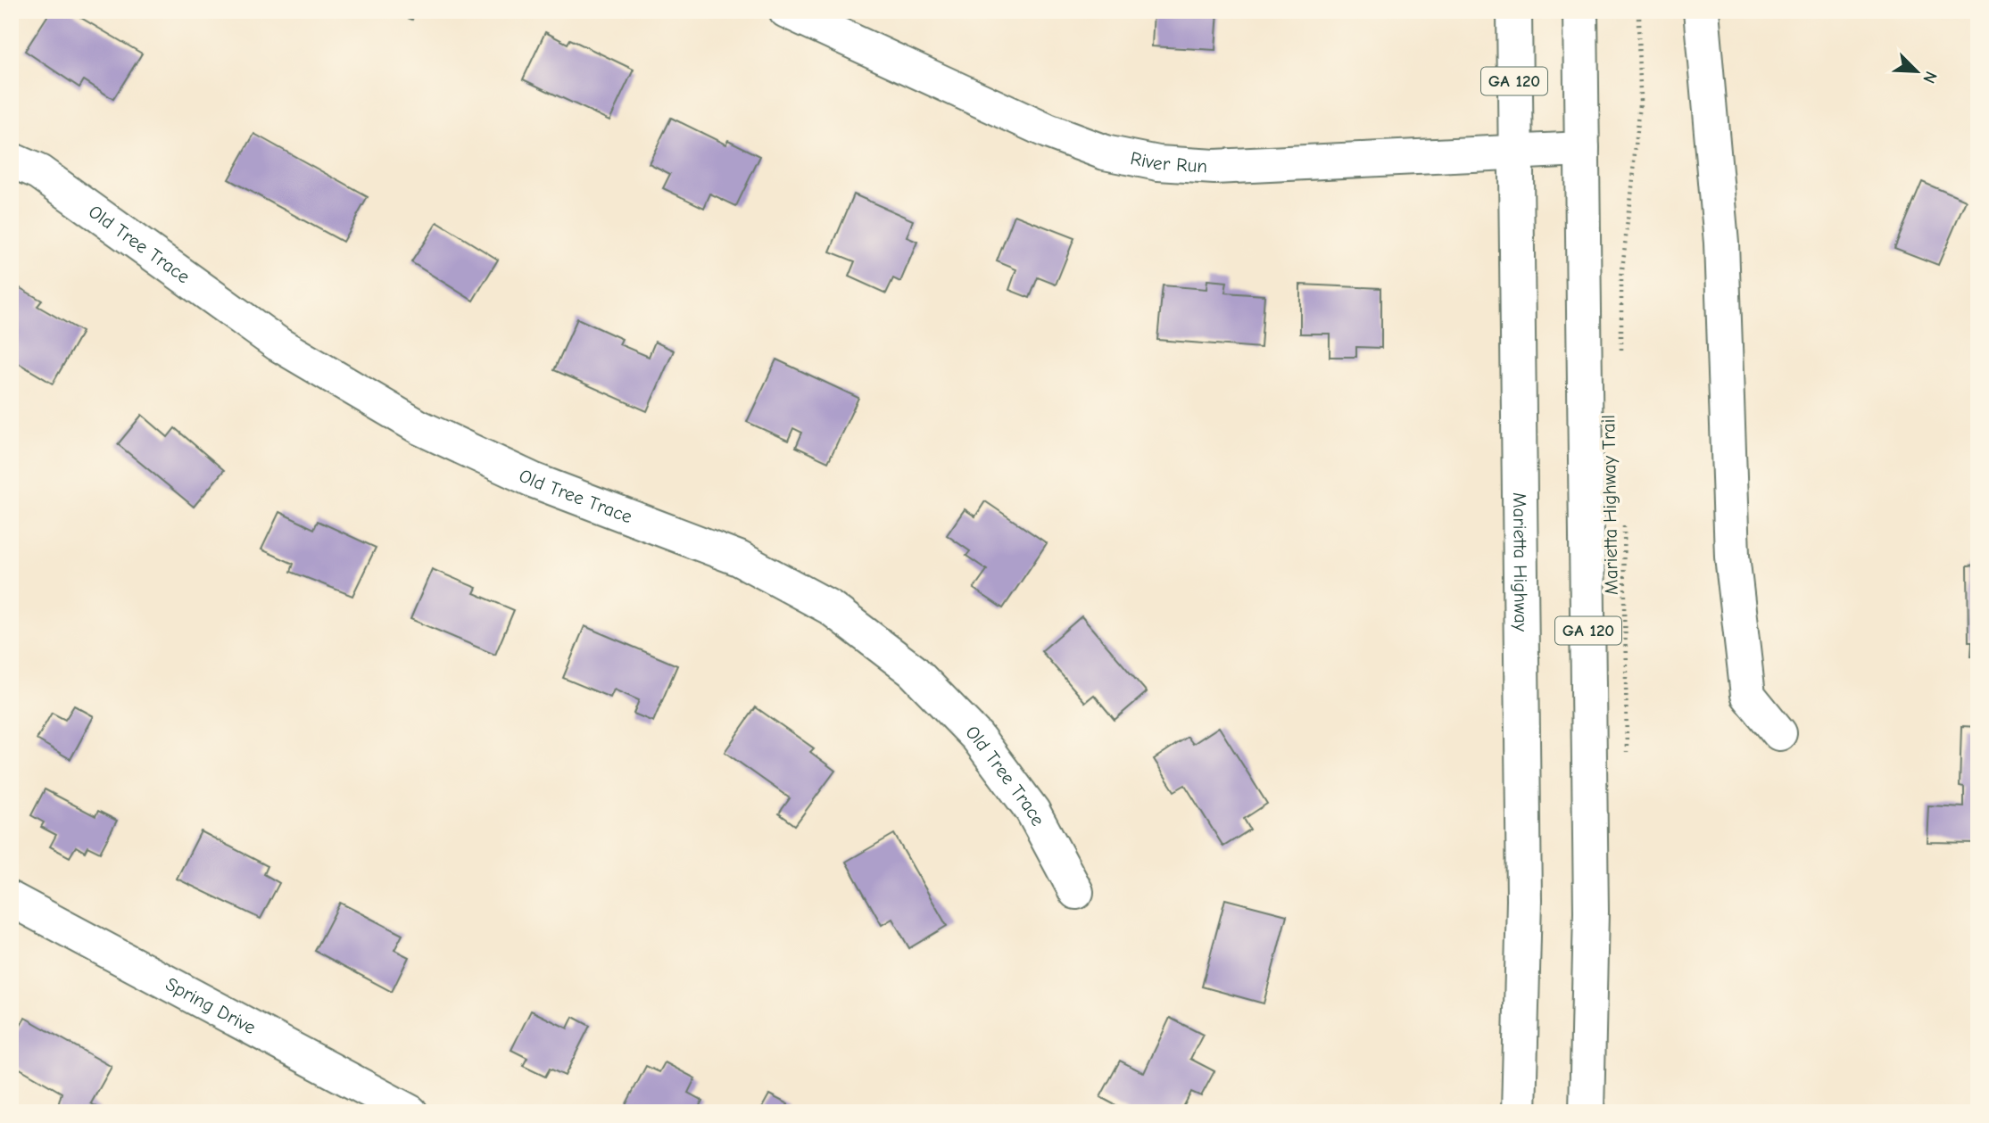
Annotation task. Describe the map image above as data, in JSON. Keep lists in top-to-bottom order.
{
  "streets": {
    "main road": [
      "GA 120",
      "River Run",
      "Old Tree Trace",
      "Marietta Highway",
      "Spring Drive"
    ],
    "path": ["Marietta Highway Trail"]
  },
  "crossings": [
    ["GA 120", "River Run"],
    ["River Run", "Marietta Highway"]
  ],
  "north": "bottom right"
}
